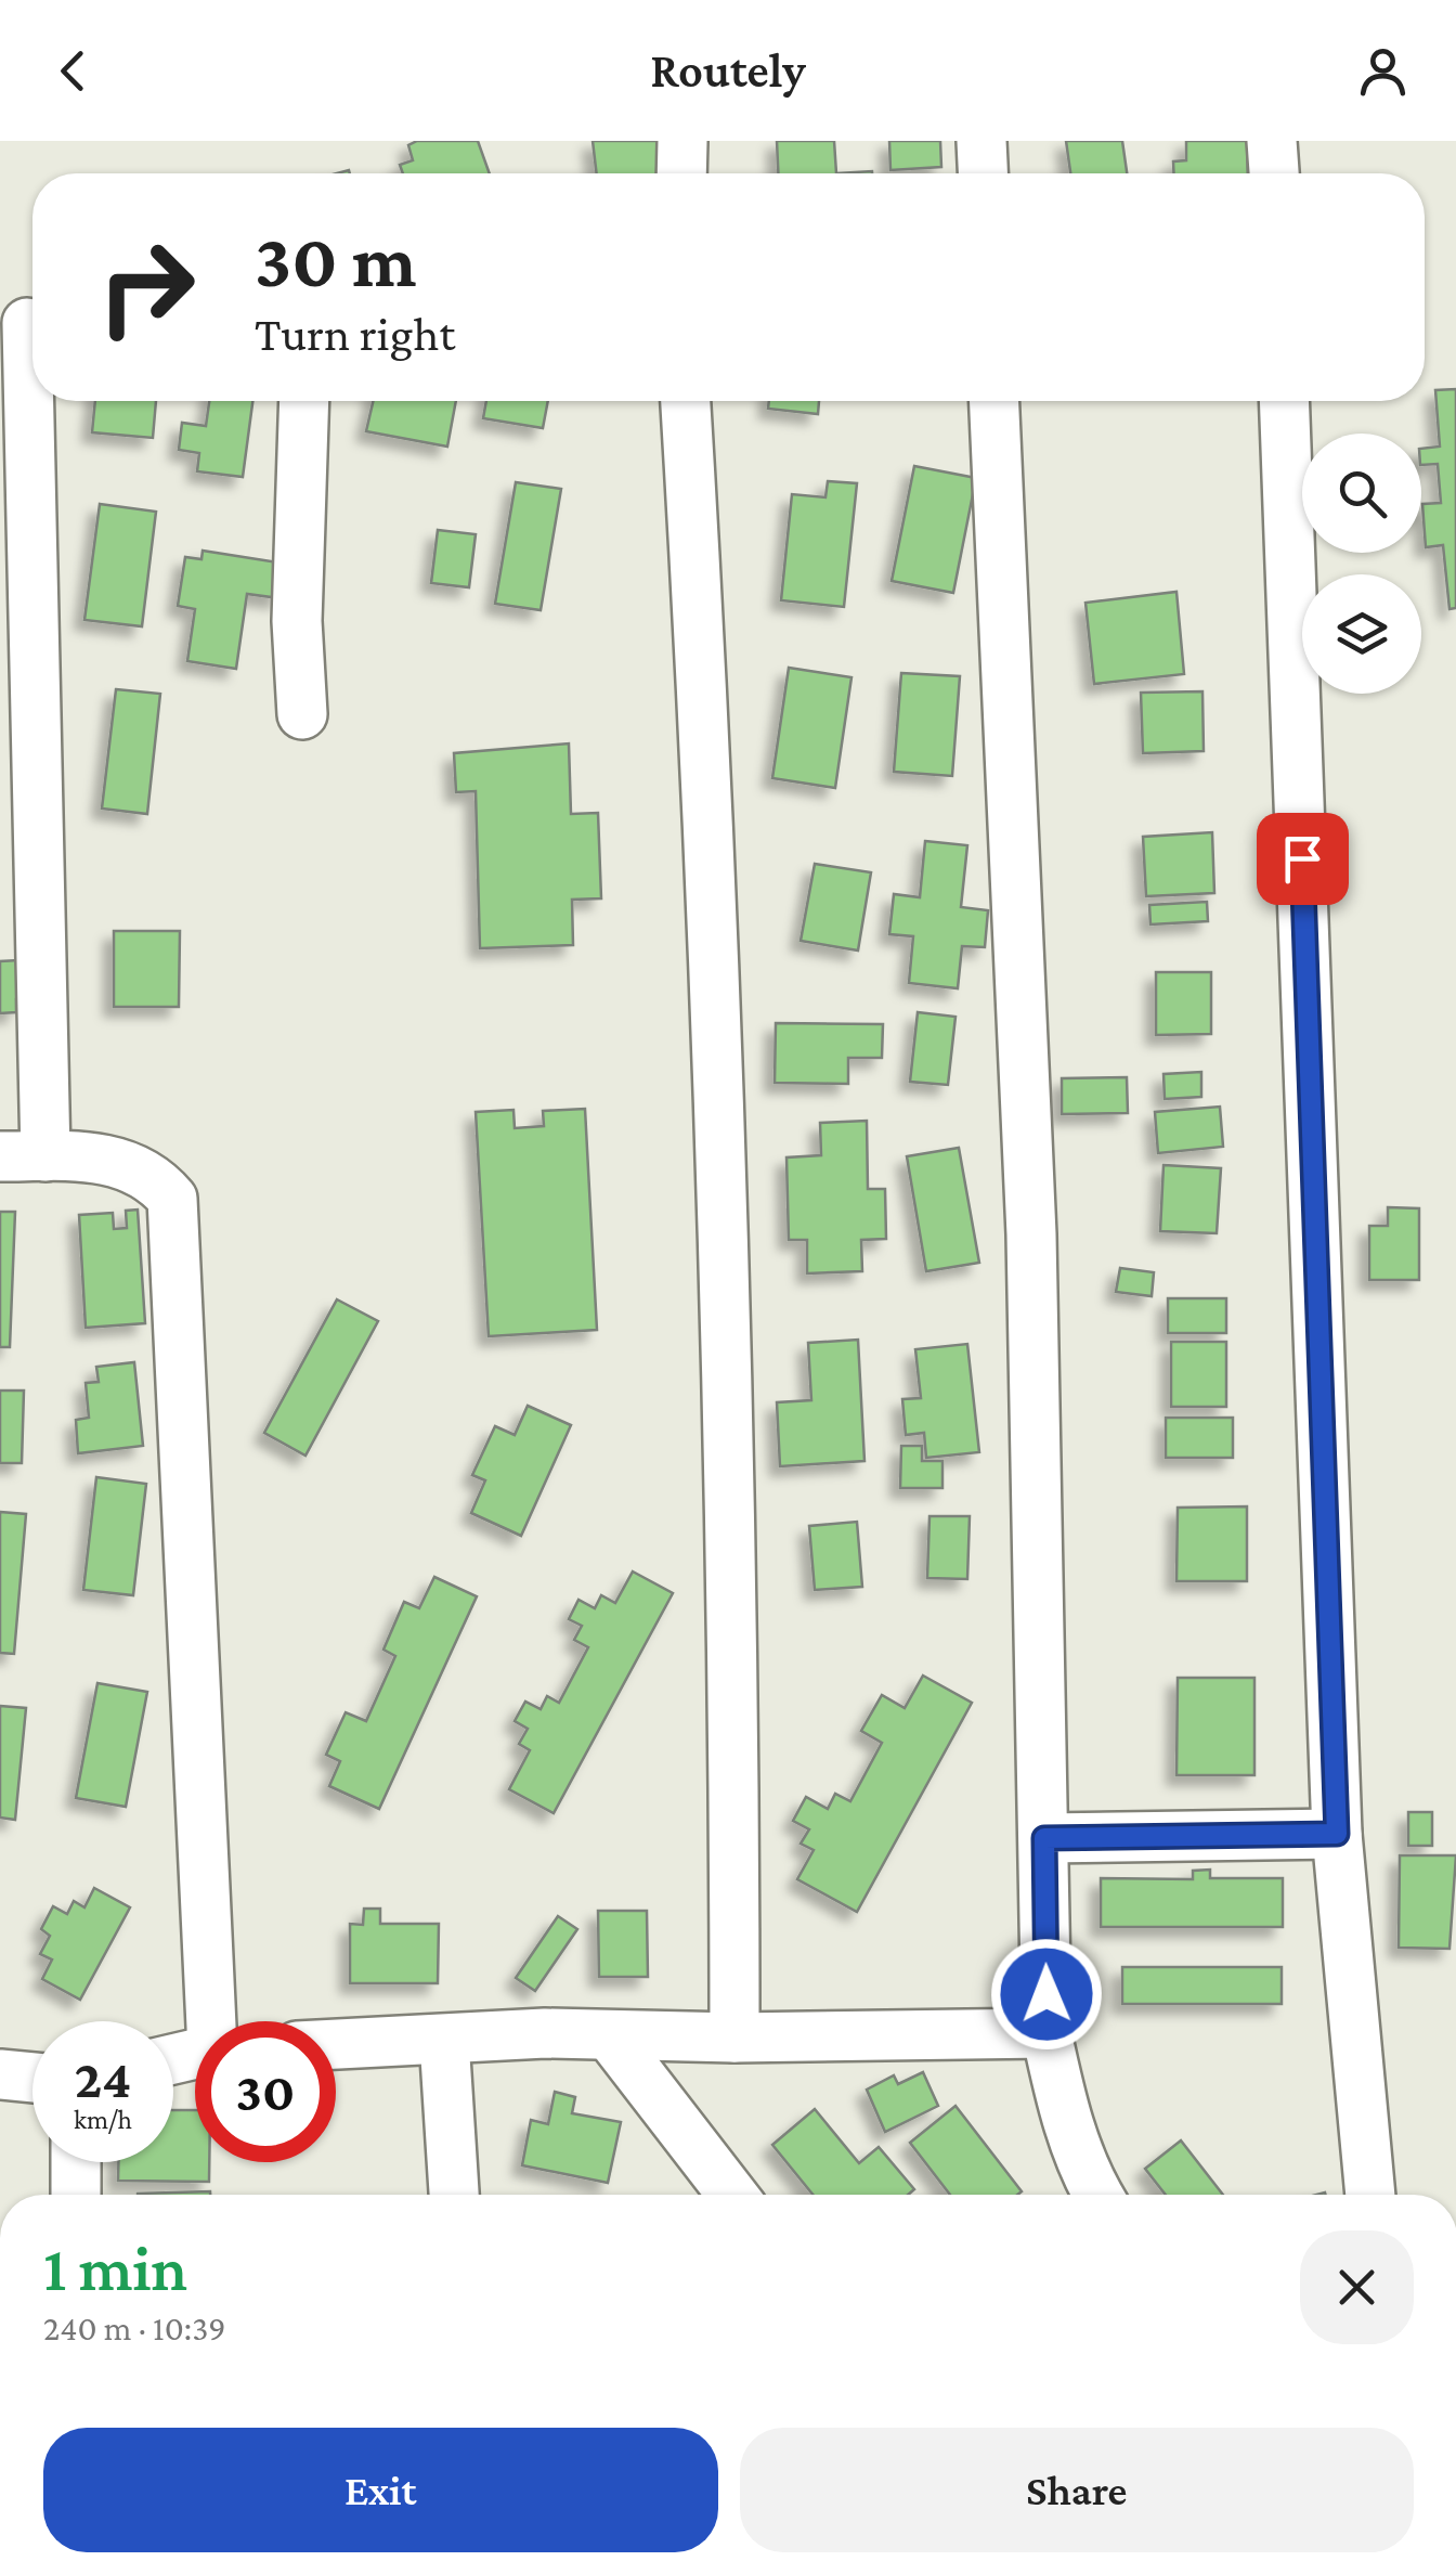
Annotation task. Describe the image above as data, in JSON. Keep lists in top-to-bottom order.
{
  "page": {
    "header": "Routely",
    "turn": ["30 m", "Turn right"],
    "speed": "24 km/h",
    "limit": "30",
    "heading": ["1 min", "240 m · 10:39"],
    "buttons": ["Exit", "Share"]
  }
}
